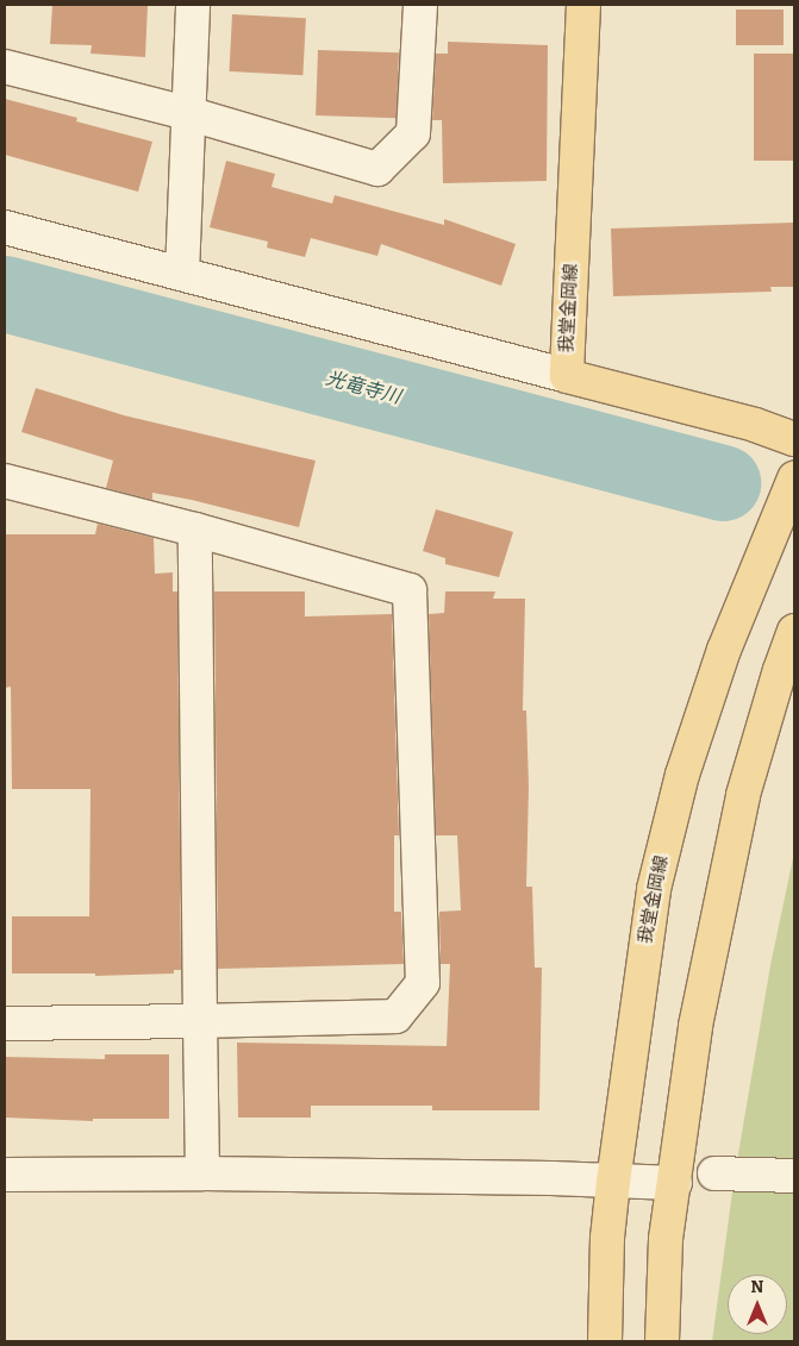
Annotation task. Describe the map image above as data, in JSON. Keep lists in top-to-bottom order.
{
  "streets": {
    "main road": ["我堂金岡線"]
  },
  "water": ["光竜寺川"],
  "north": "top"
}
